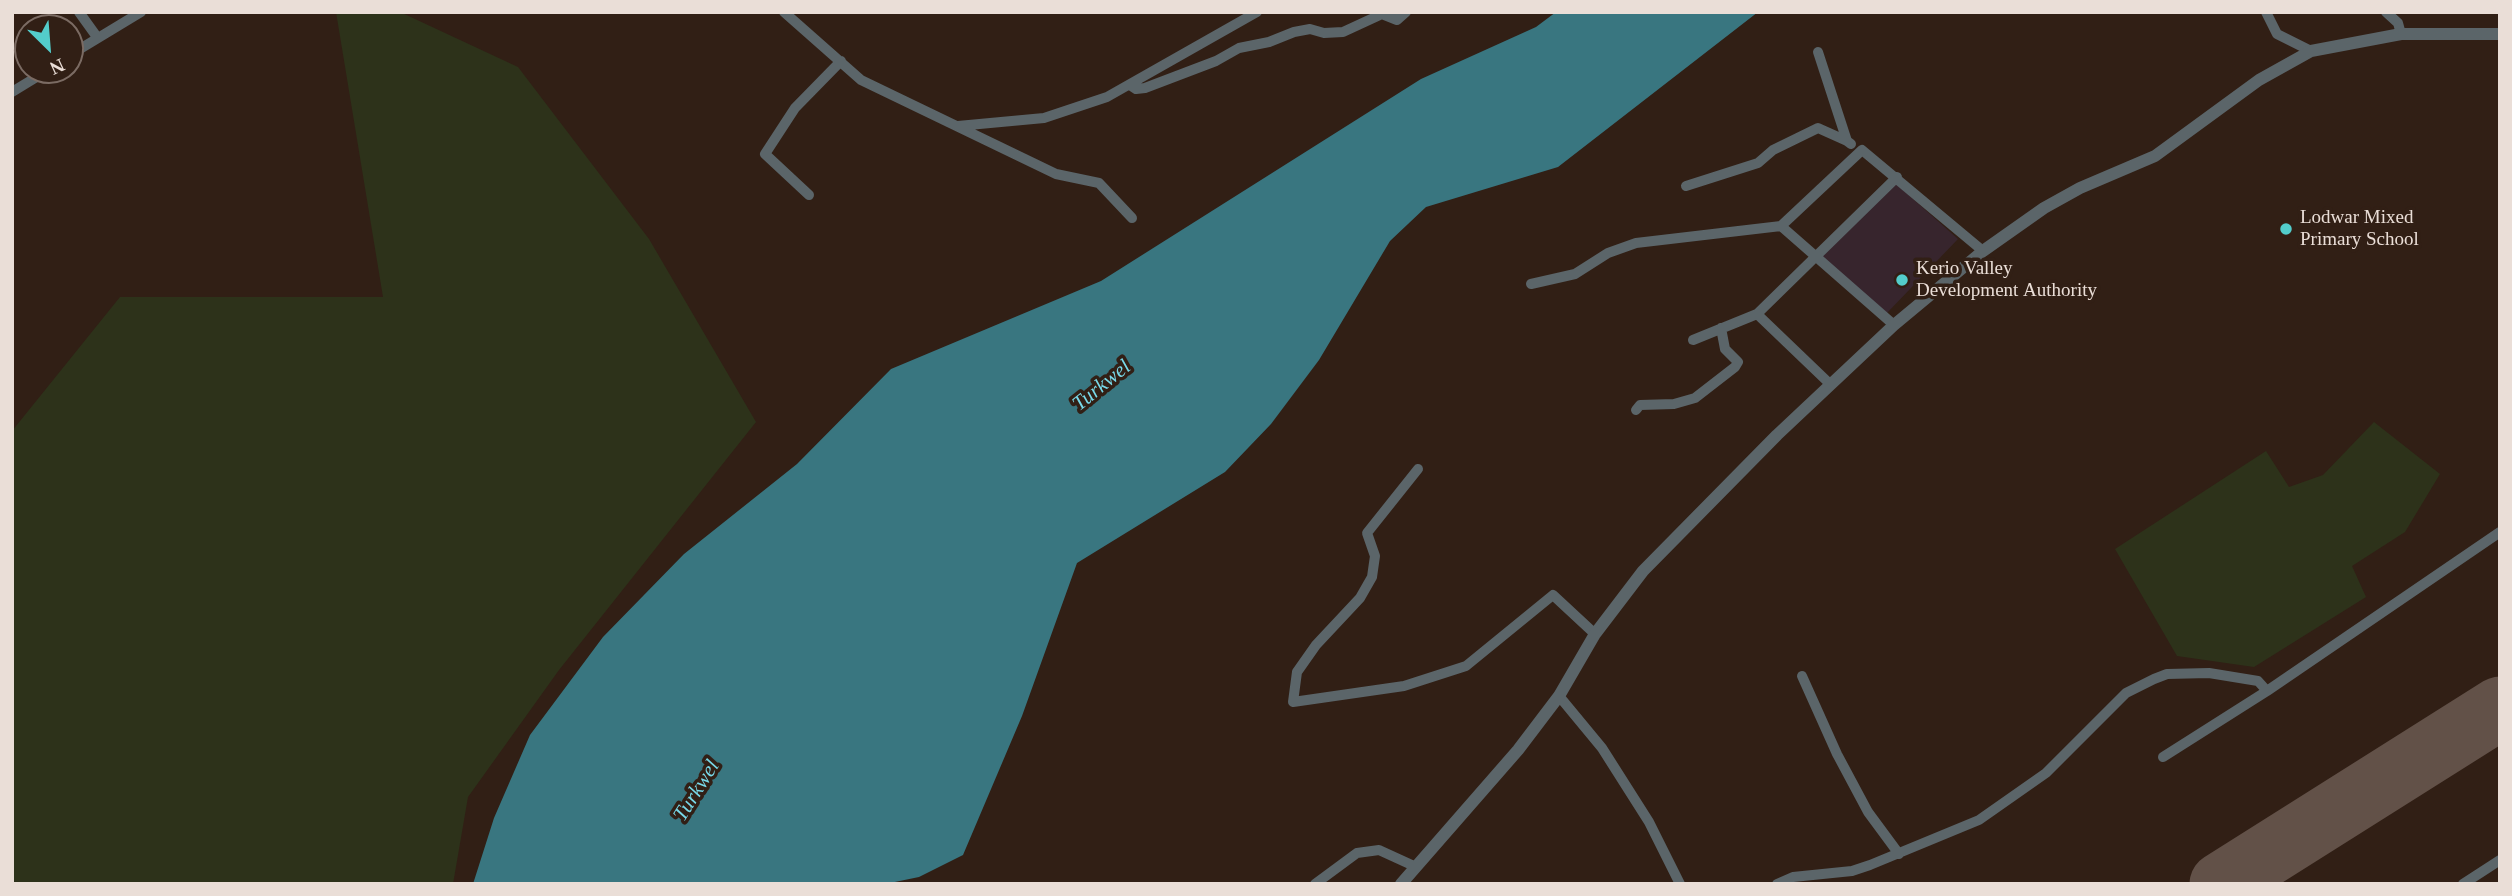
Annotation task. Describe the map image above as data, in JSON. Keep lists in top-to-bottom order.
{
  "water": ["Turkwel"],
  "places": ["Lodwar Mixed Primary School", "Kerio Valley Development Authority"],
  "north": "bottom right"
}
